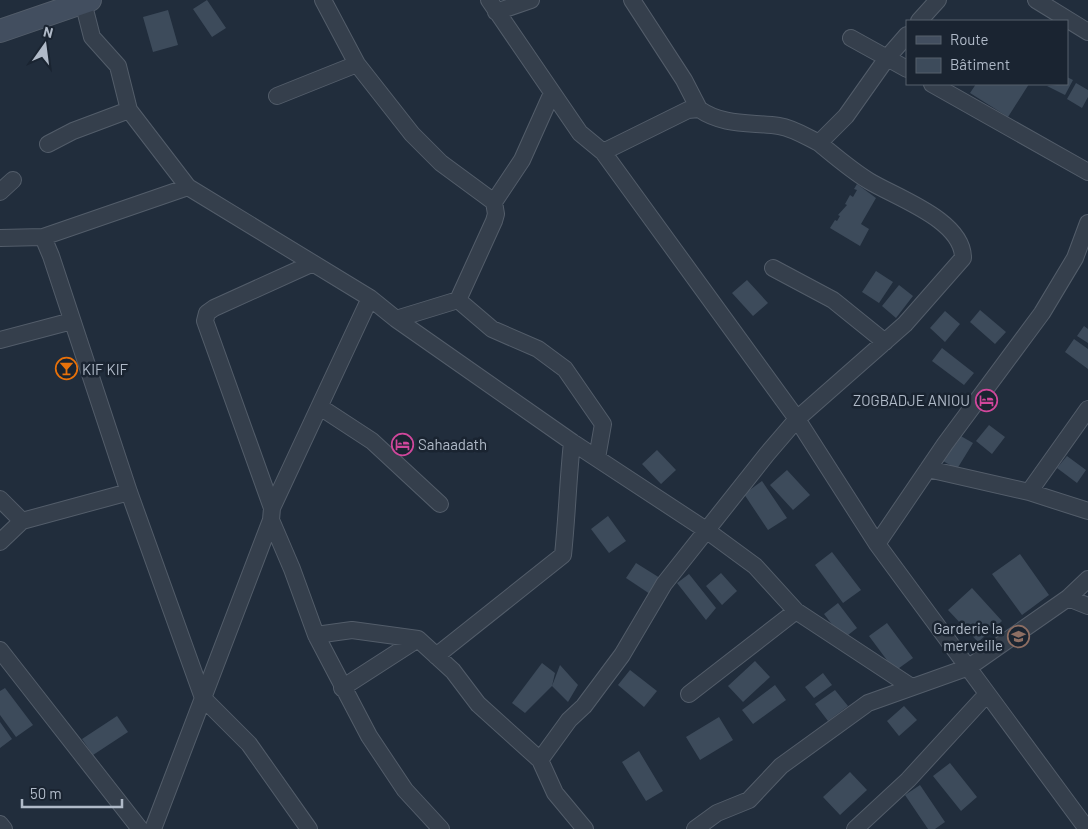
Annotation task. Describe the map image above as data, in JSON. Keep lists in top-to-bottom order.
{
  "places": {
    "bar": ["KIF KIF"],
    "hotel": ["ZOGBADJE ANIOU", "Sahaadath"],
    "school or university": ["Garderie la merveille"]
  },
  "legend": ["Route", "Bâtiment"],
  "scale_bar": "50 m",
  "north": "top"
}
